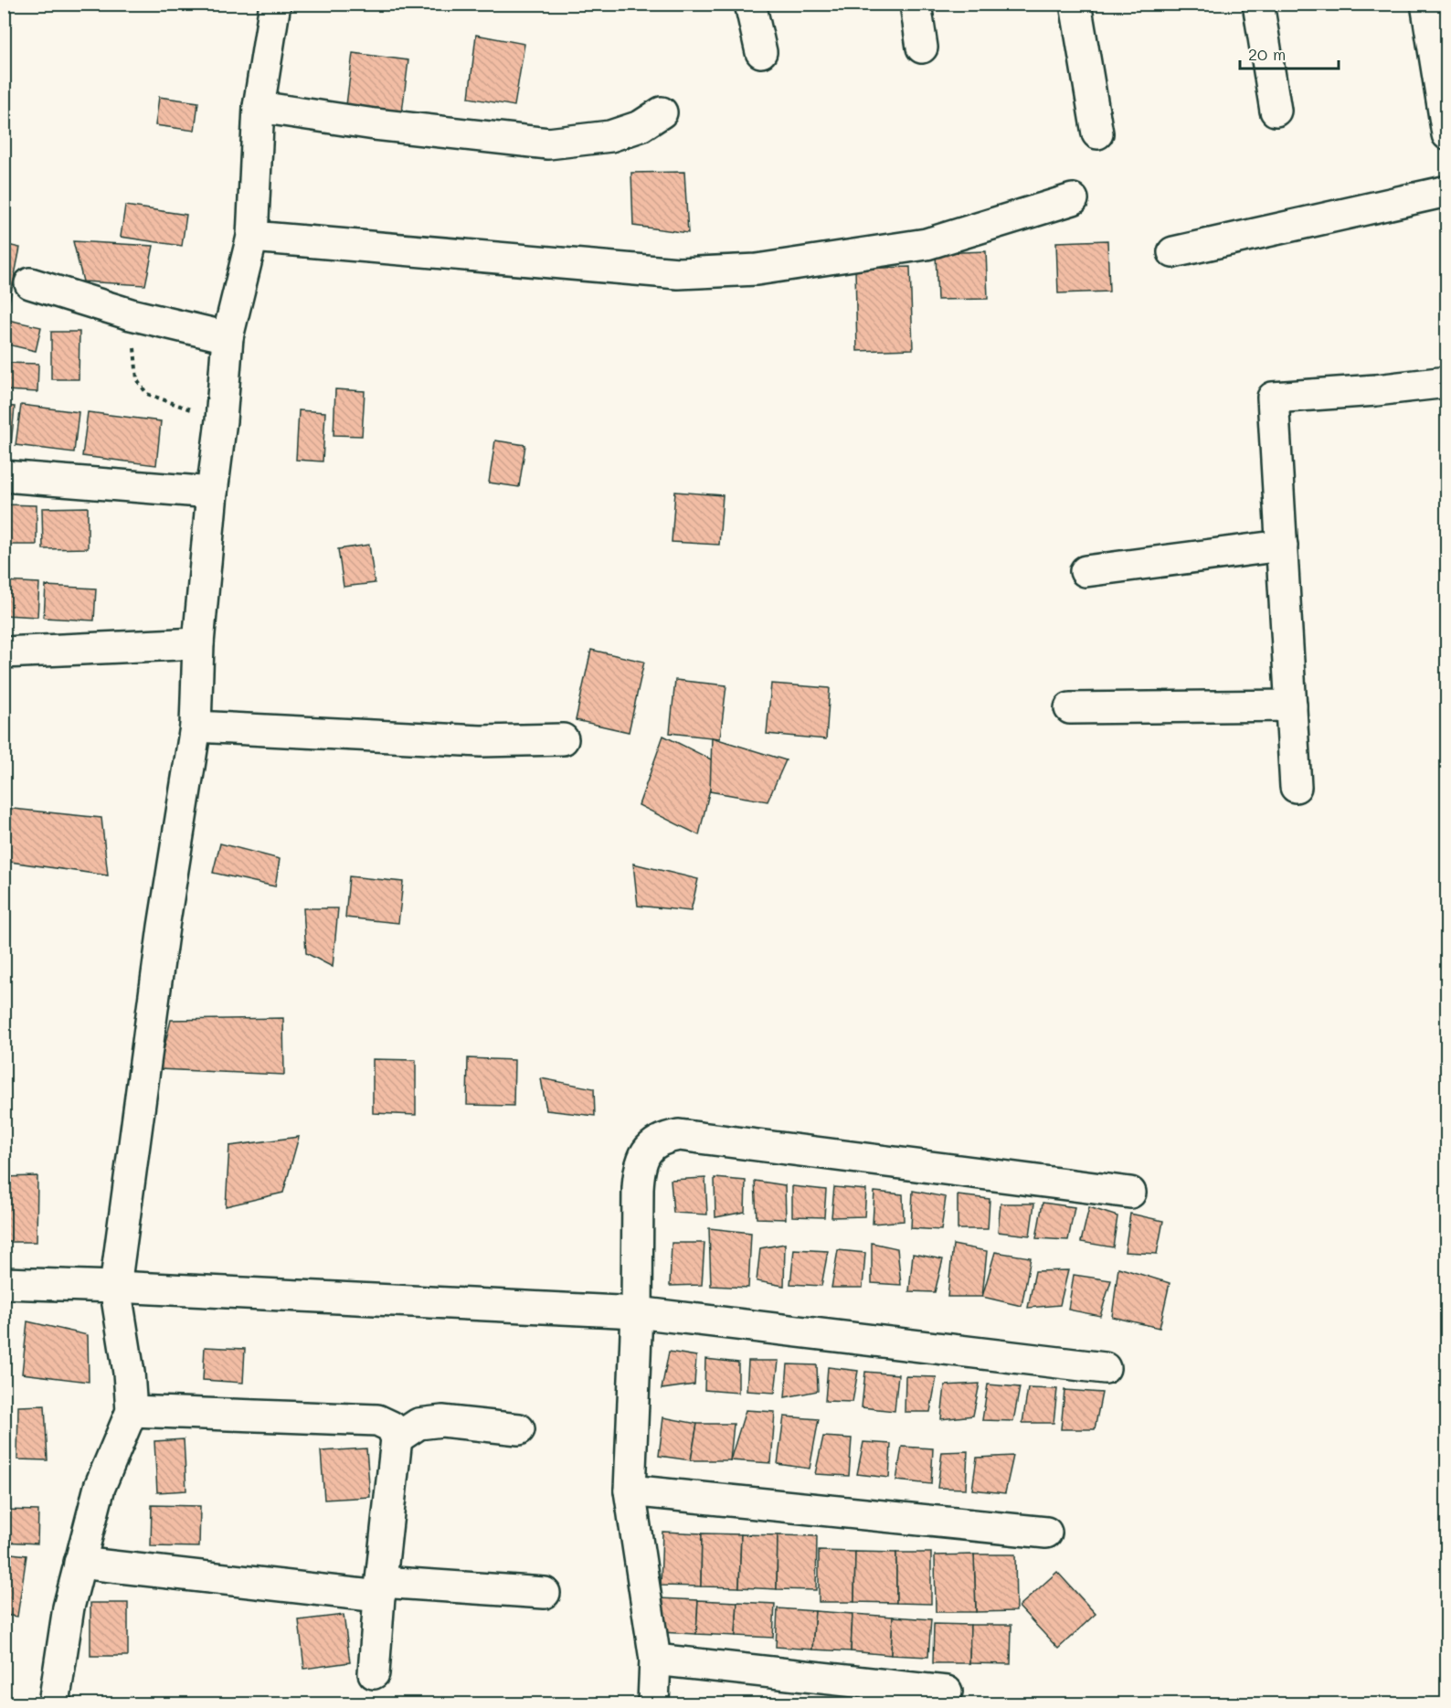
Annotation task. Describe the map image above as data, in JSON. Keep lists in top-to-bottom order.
{
  "scale_bar": "20 m"
}
